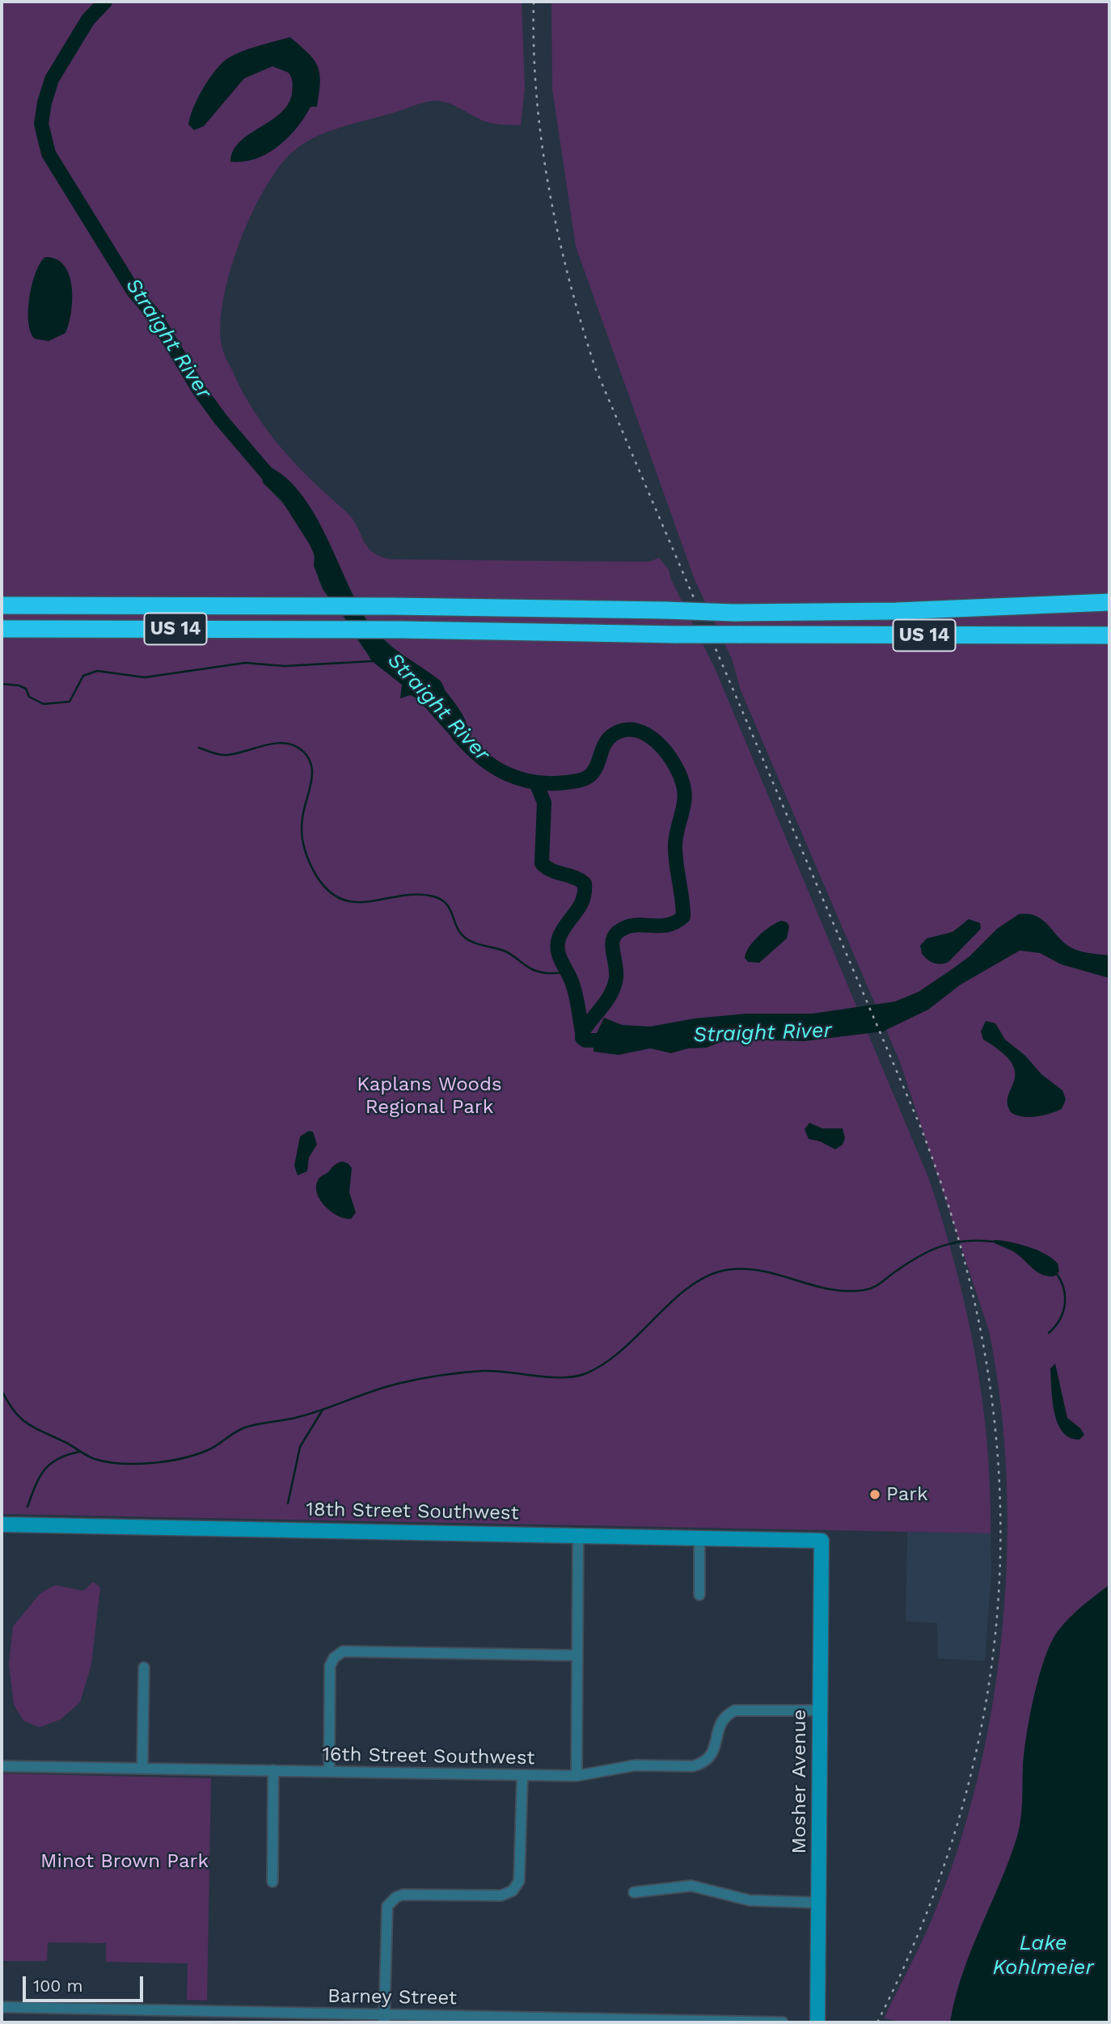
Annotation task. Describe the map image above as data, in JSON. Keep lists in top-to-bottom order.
{
  "streets": {
    "highway": ["US 14"],
    "street": [
      "18th Street Southwest",
      "16th Street Southwest",
      "Mosher Avenue",
      "Barney Street"
    ]
  },
  "crossings": [
    ["18th Street Southwest", "Mosher Avenue"],
    ["16th Street Southwest", "Mosher Avenue"]
  ],
  "water": ["Straight River", "Lake Kohlmeier"],
  "parks": ["Kaplans Woods Regional Park", "Minot Brown Park"],
  "places": ["Park"],
  "scale_bar": "100 m"
}
